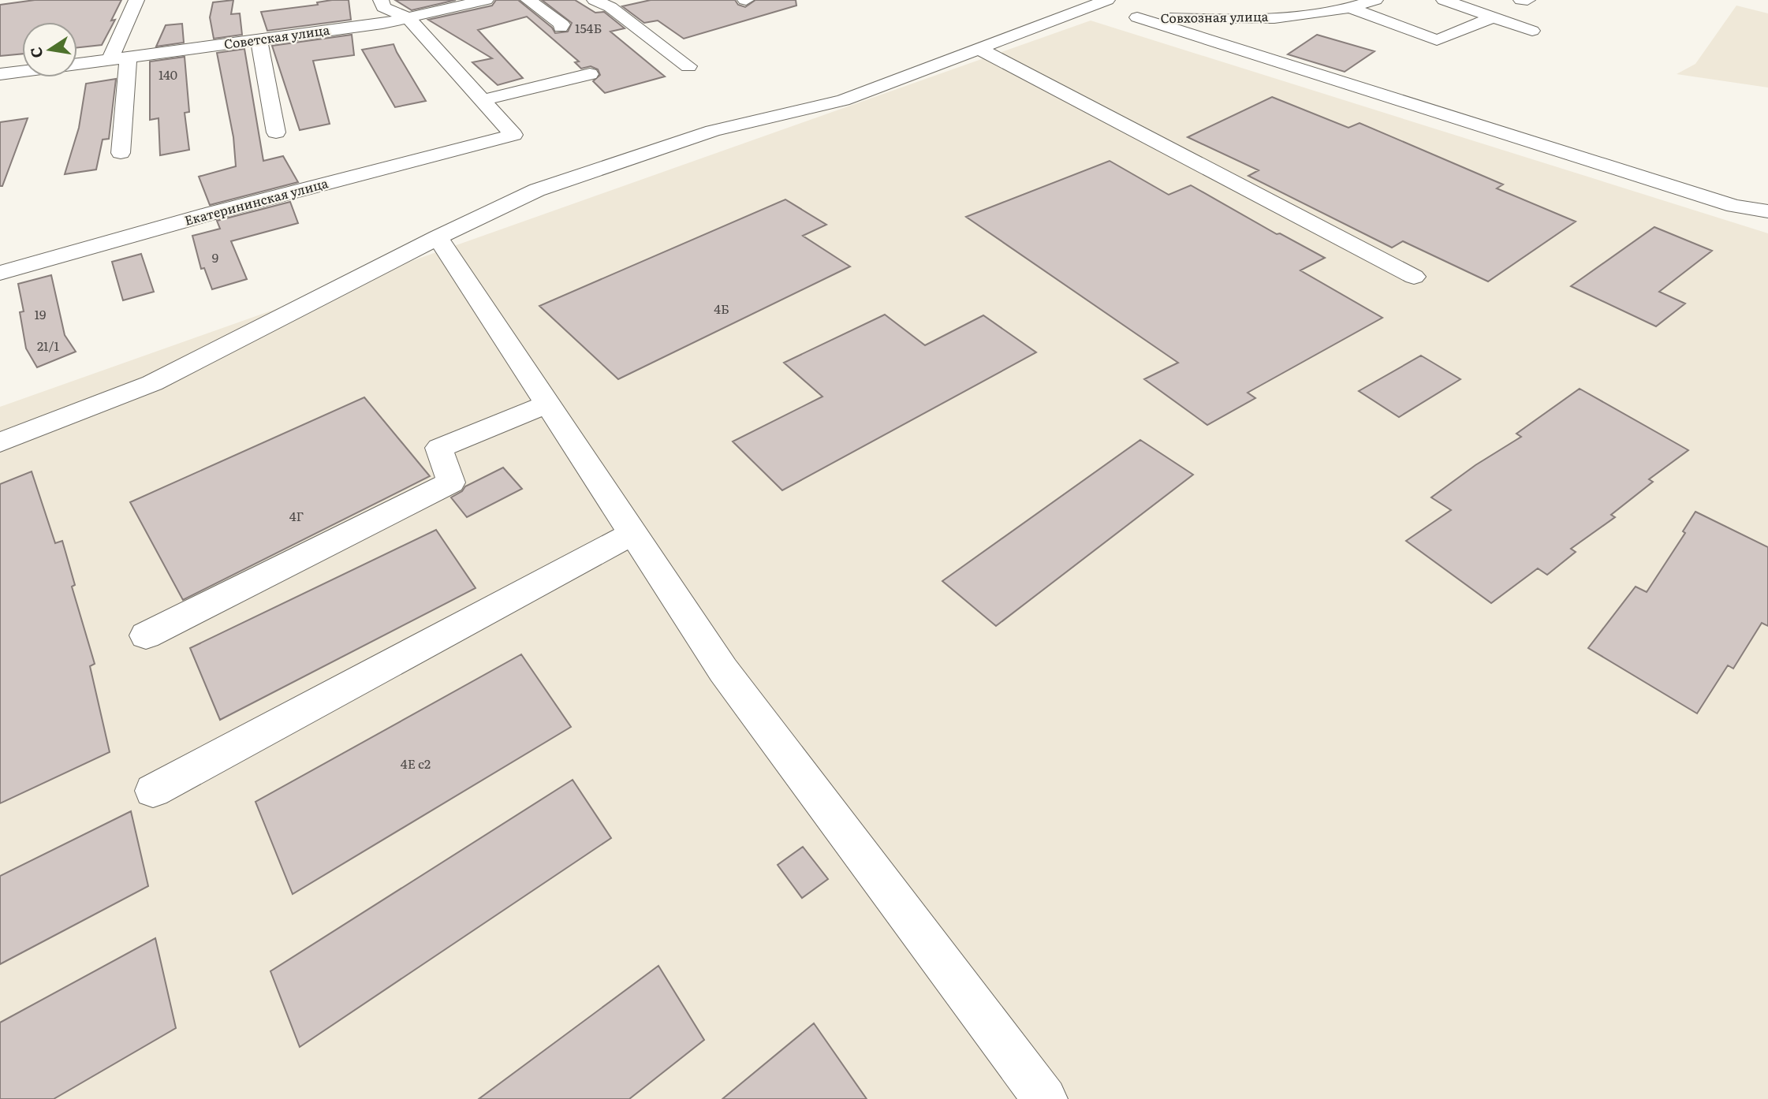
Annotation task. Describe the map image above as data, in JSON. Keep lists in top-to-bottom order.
{
  "streets": {
    "street": ["Совхозная улица", "Советская улица", "Екатерининская улица"]
  },
  "house_numbers": [
    "154Б",
    "140",
    "9",
    "4Б",
    "19",
    "21/1",
    "4Г",
    "4Е с2"
  ],
  "north": "left"
}
